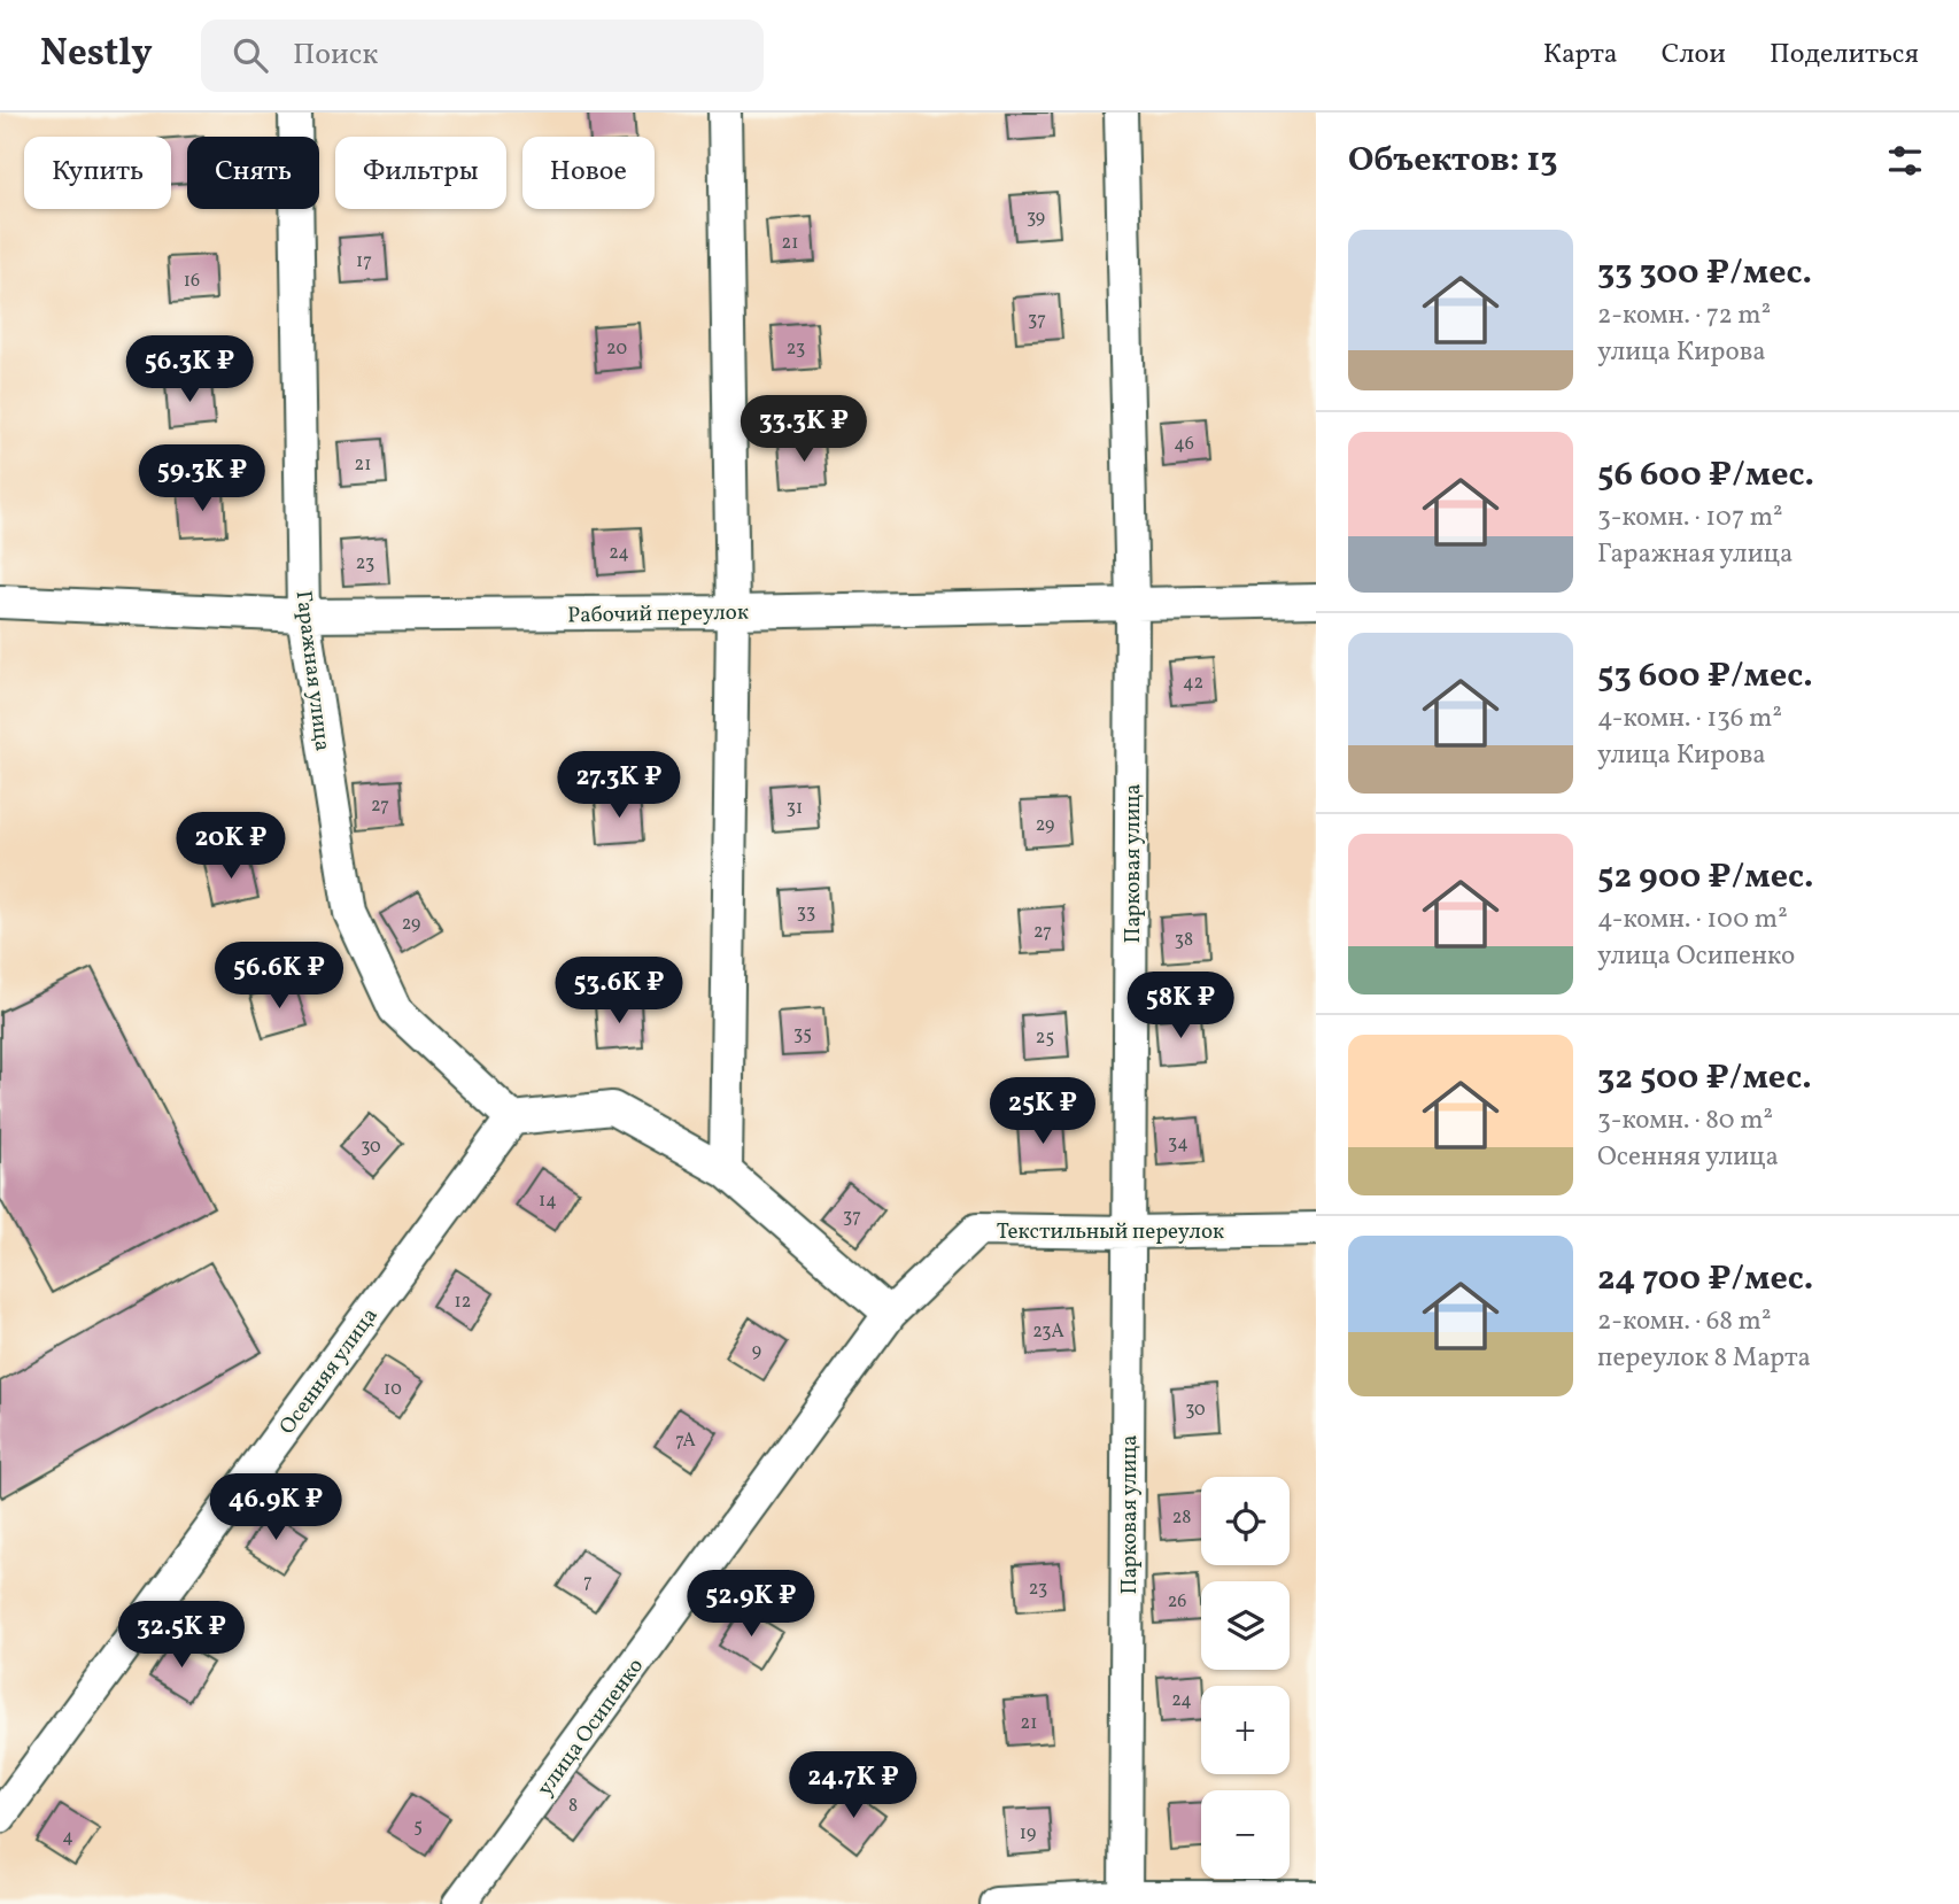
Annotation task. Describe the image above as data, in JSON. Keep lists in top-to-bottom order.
{
  "streets": {
    "street": [
      "Рабочий переулок",
      "Гаражная улица",
      "Парковая улица",
      "Текстильный переулок",
      "Осенняя улица",
      "улица Осипенко"
    ]
  },
  "crossings": [
    ["Рабочий переулок", "Гаражная улица"],
    ["Рабочий переулок", "Парковая улица"],
    ["Гаражная улица", "Осенняя улица"],
    ["Парковая улица", "Текстильный переулок"],
    ["Текстильный переулок", "улица Осипенко"]
  ],
  "house_numbers": [
    "39",
    "21",
    "17",
    "16",
    "37",
    "20",
    "23",
    "46",
    "21",
    "24",
    "23",
    "42",
    "27",
    "31",
    "29",
    "33",
    "29",
    "27",
    "38",
    "35",
    "25",
    "34",
    "30",
    "14",
    "37",
    "12",
    "23А",
    "9",
    "10",
    "30",
    "7А",
    "28",
    "7",
    "23",
    "26",
    "24",
    "21",
    "8",
    "5",
    "19",
    "4"
  ],
  "page": {
    "header": "Nestly",
    "search": "Поиск",
    "nav": ["Карта", "Слои", "Поделиться"],
    "heading": "Объектов: 13",
    "chip": [
      "Купить",
      "Снять",
      "Фильтры",
      "Новое"
    ],
    "list": [
      {
        "name": "33 300 ₽/мес.",
        "note": "2-комн. · 72 m² · улица Кирова"
      },
      {
        "name": "56 600 ₽/мес.",
        "note": "3-комн. · 107 m² · Гаражная улица"
      },
      {
        "name": "53 600 ₽/мес.",
        "note": "4-комн. · 136 m² · улица Кирова"
      },
      {
        "name": "52 900 ₽/мес.",
        "note": "4-комн. · 100 m² · улица Осипенко"
      },
      {
        "name": "32 500 ₽/мес.",
        "note": "3-комн. · 80 m² · Осенняя улица"
      },
      {
        "name": "24 700 ₽/мес.",
        "note": "2-комн. · 68 m² · переулок 8 Марта"
      }
    ],
    "price": [
      "56.3K ₽",
      "33.3K ₽",
      "59.3K ₽",
      "27.3K ₽",
      "20K ₽",
      "56.6K ₽",
      "53.6K ₽",
      "58K ₽",
      "25K ₽",
      "46.9K ₽",
      "52.9K ₽",
      "32.5K ₽",
      "24.7K ₽"
    ],
    "map_buttons": ["+", "−"]
  }
}
